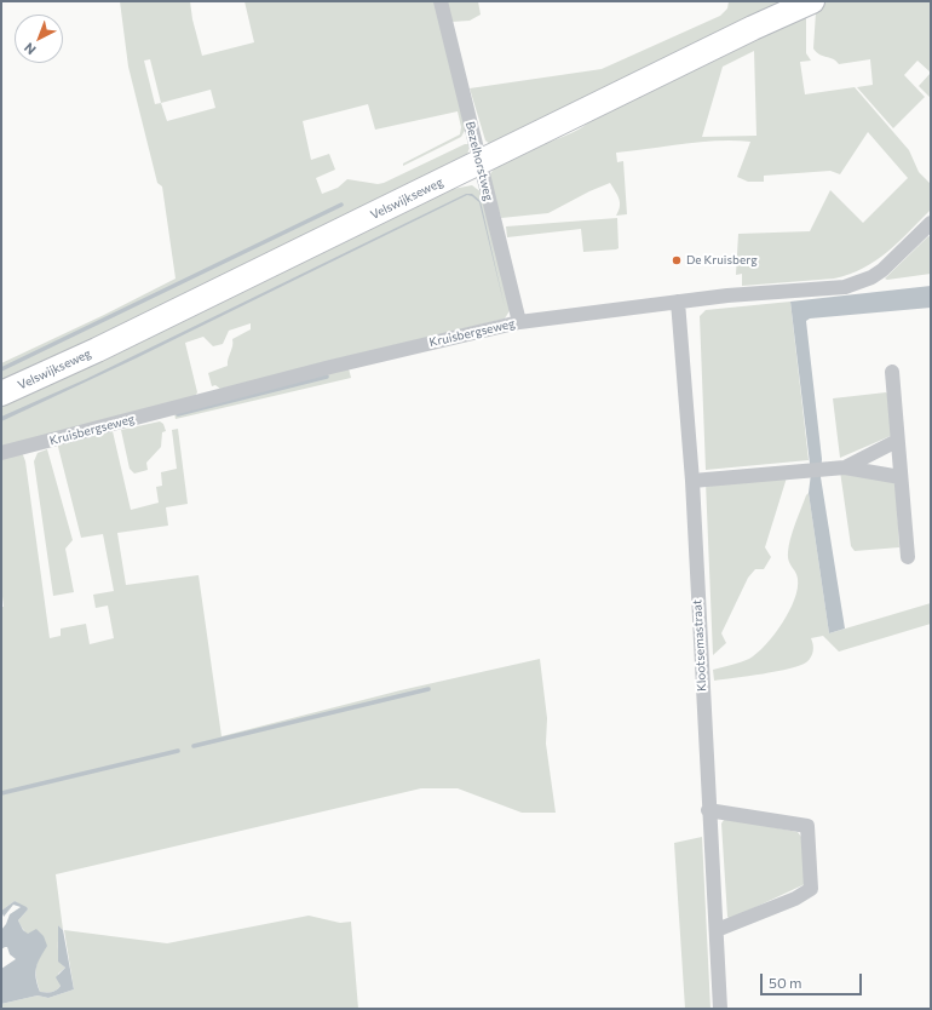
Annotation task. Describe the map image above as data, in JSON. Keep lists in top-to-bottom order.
{
  "streets": {
    "main road": ["Velswijkseweg"],
    "street": ["Bezelhorstweg", "Kruisbergseweg", "Klootsemastraat"]
  },
  "crossings": [
    ["Bezelhorstweg", "Velswijkseweg"],
    ["Bezelhorstweg", "Kruisbergseweg"],
    ["Kruisbergseweg", "Klootsemastraat"]
  ],
  "places": ["De Kruisberg"],
  "scale_bar": "50 m",
  "north": "bottom left"
}
